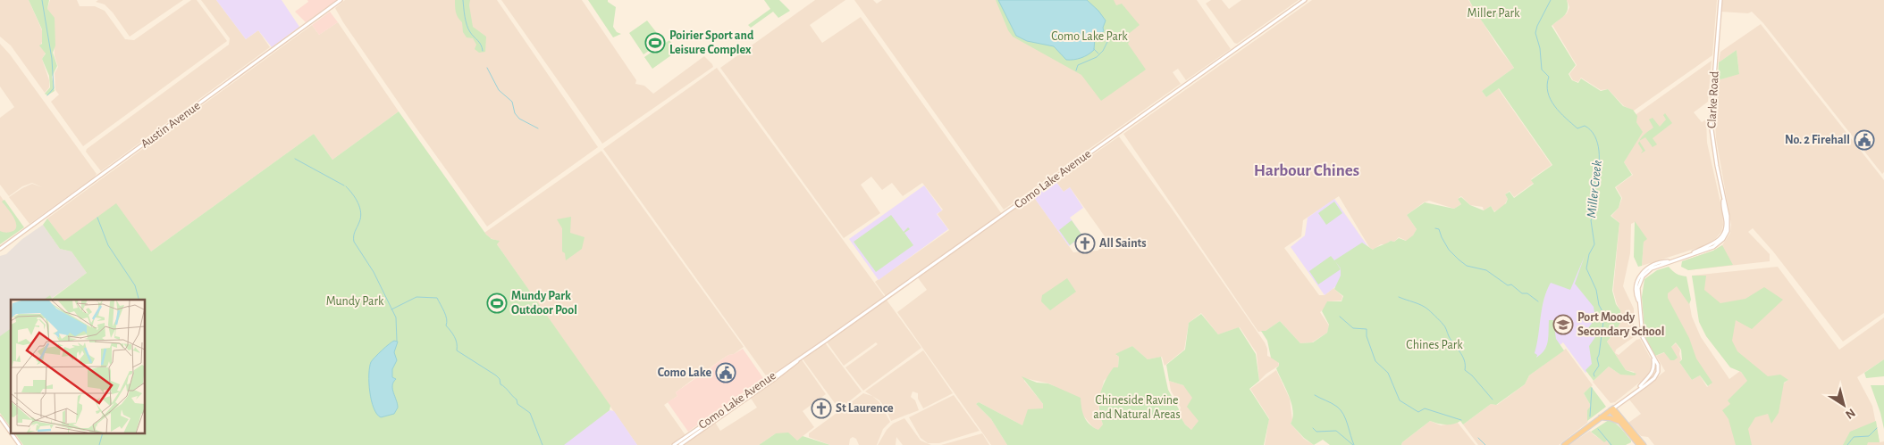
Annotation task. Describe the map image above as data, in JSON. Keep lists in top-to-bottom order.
{
  "streets": {
    "main road": ["Clarke Road", "Austin Avenue", "Como Lake Avenue"]
  },
  "districts": ["Harbour Chines"],
  "water": ["Miller Creek"],
  "parks": [
    "Miller Park",
    "Como Lake Park",
    "Mundy Park",
    "Chines Park",
    "Chineside Ravine and Natural Areas"
  ],
  "places": {
    "sports": ["Poirier Sport and Leisure Complex", "Mundy Park Outdoor Pool"],
    "public building": ["No. 2 Firehall", "Como Lake"],
    "church": ["All Saints", "St Laurence"],
    "school or university": ["Port Moody Secondary School"]
  },
  "north": "bottom right"
}
